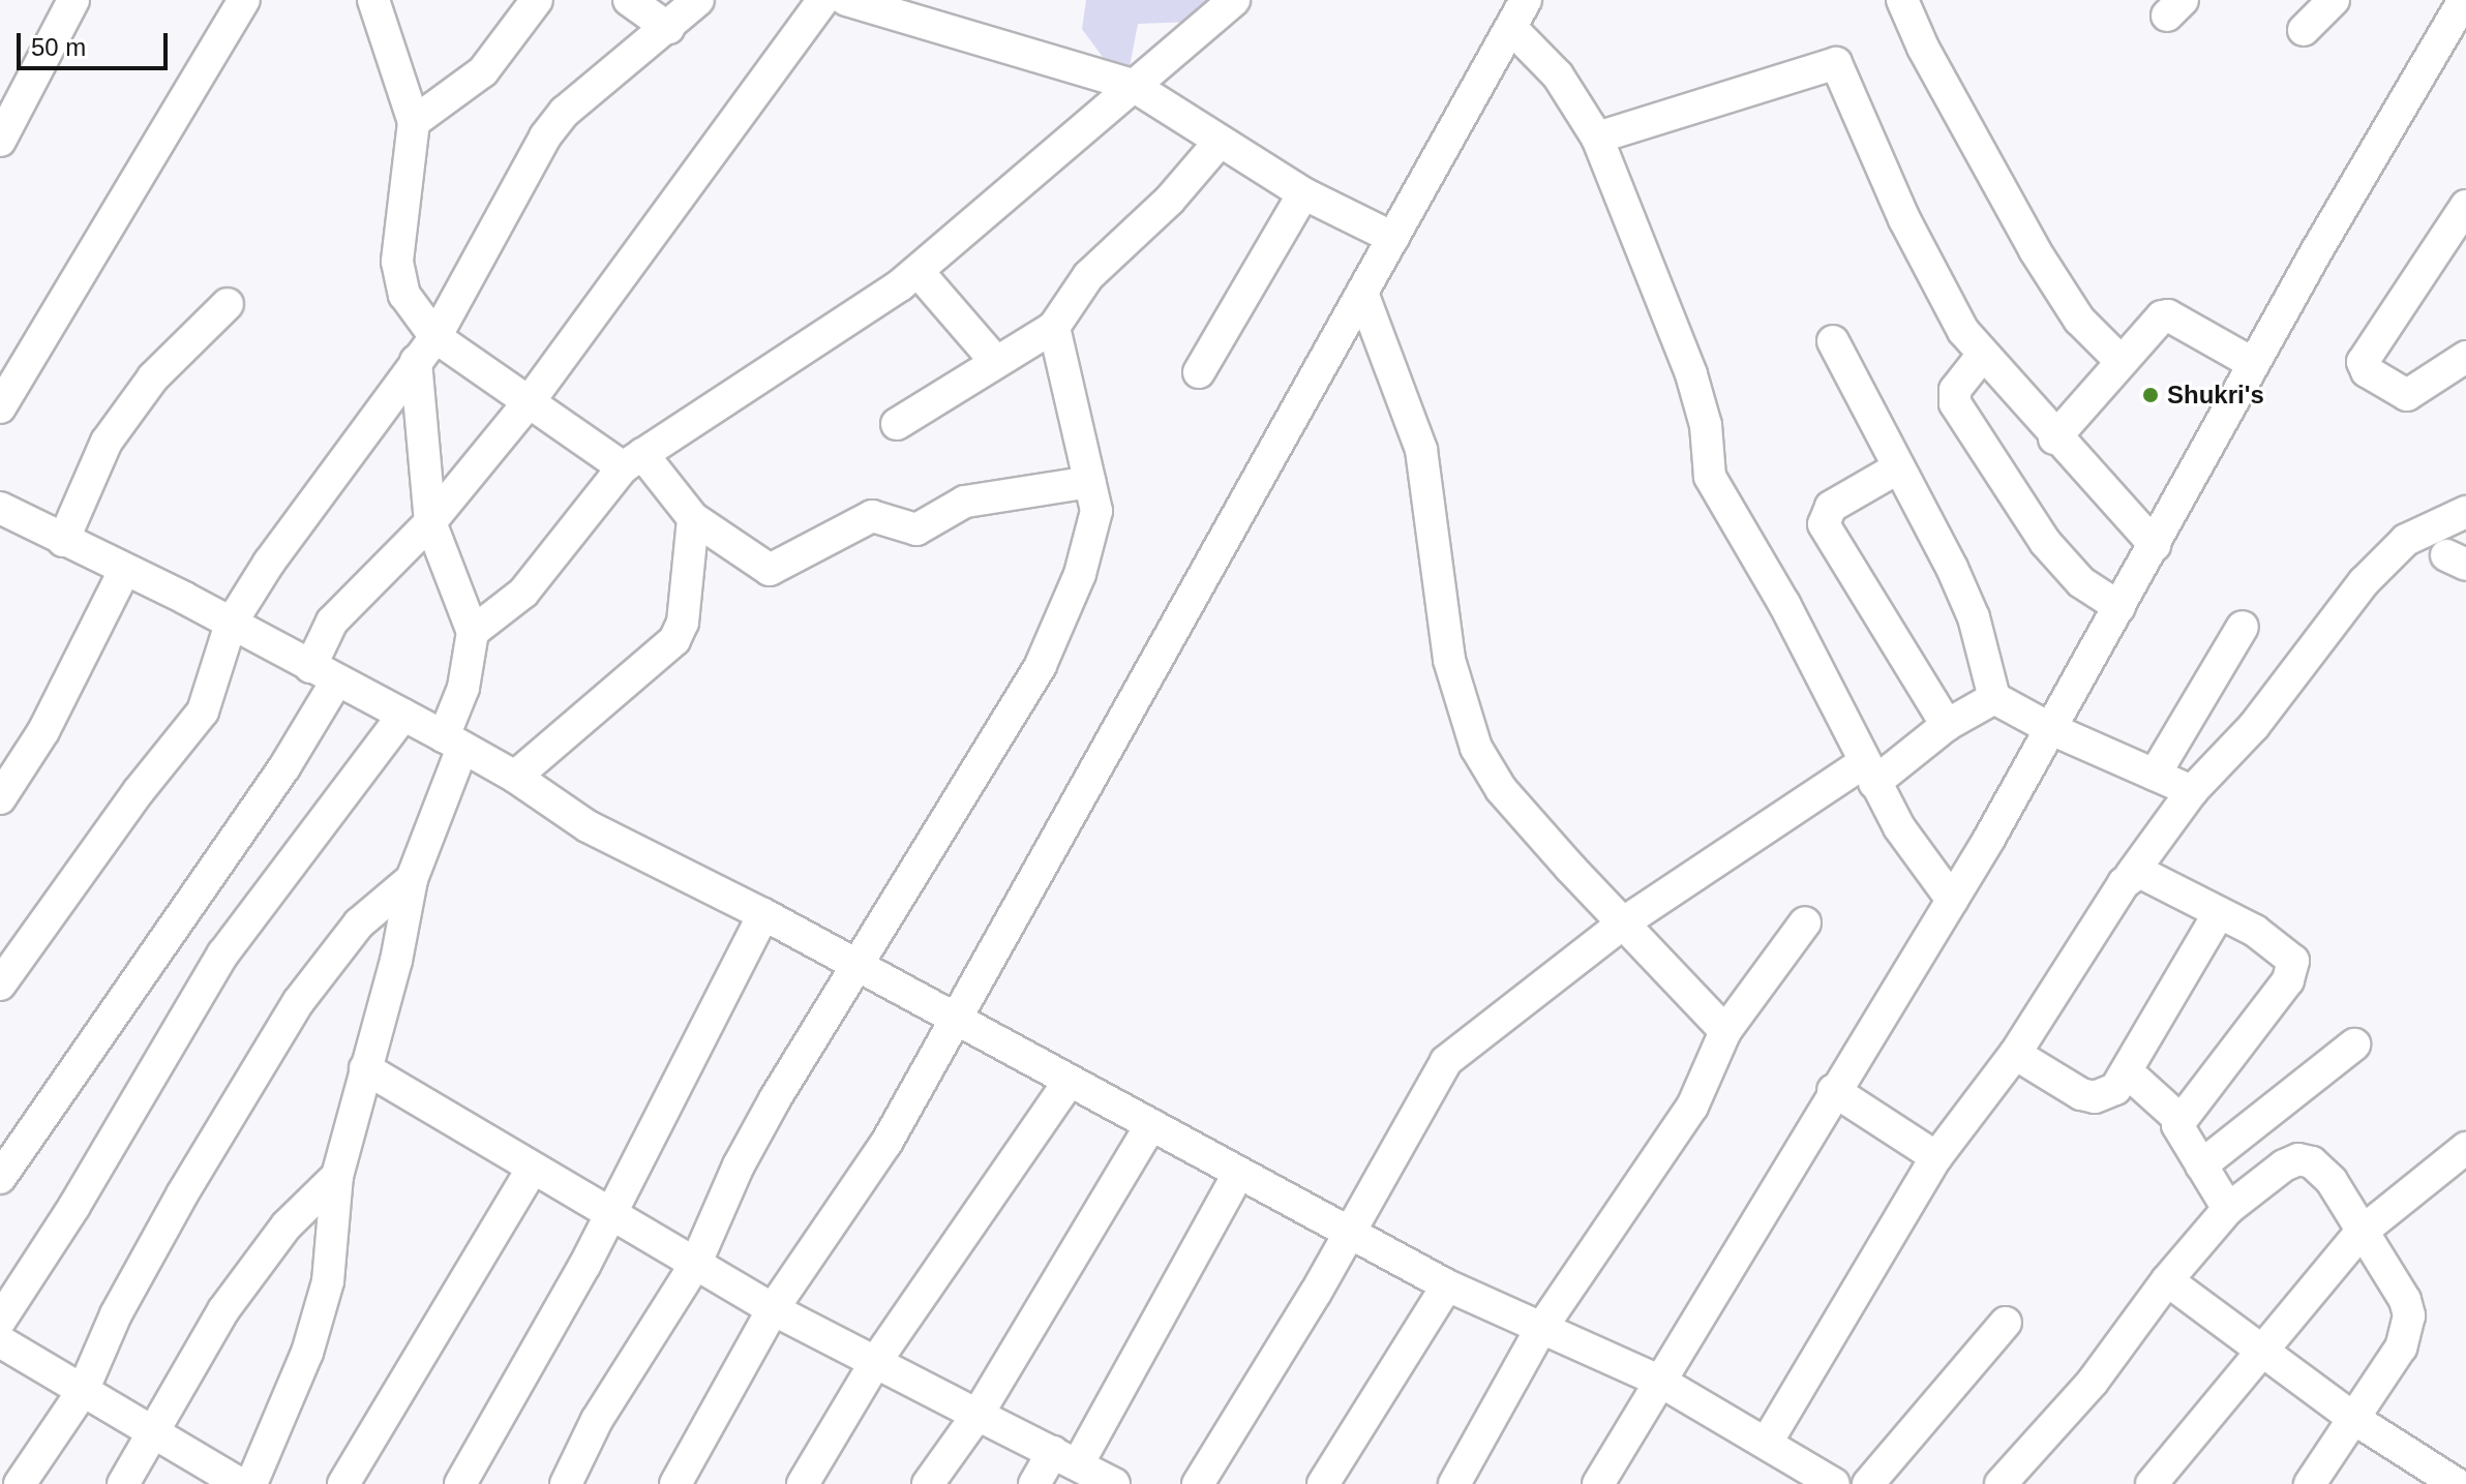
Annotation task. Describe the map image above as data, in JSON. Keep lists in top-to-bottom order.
{
  "places": ["Shukri's"],
  "scale_bar": "50 m"
}
